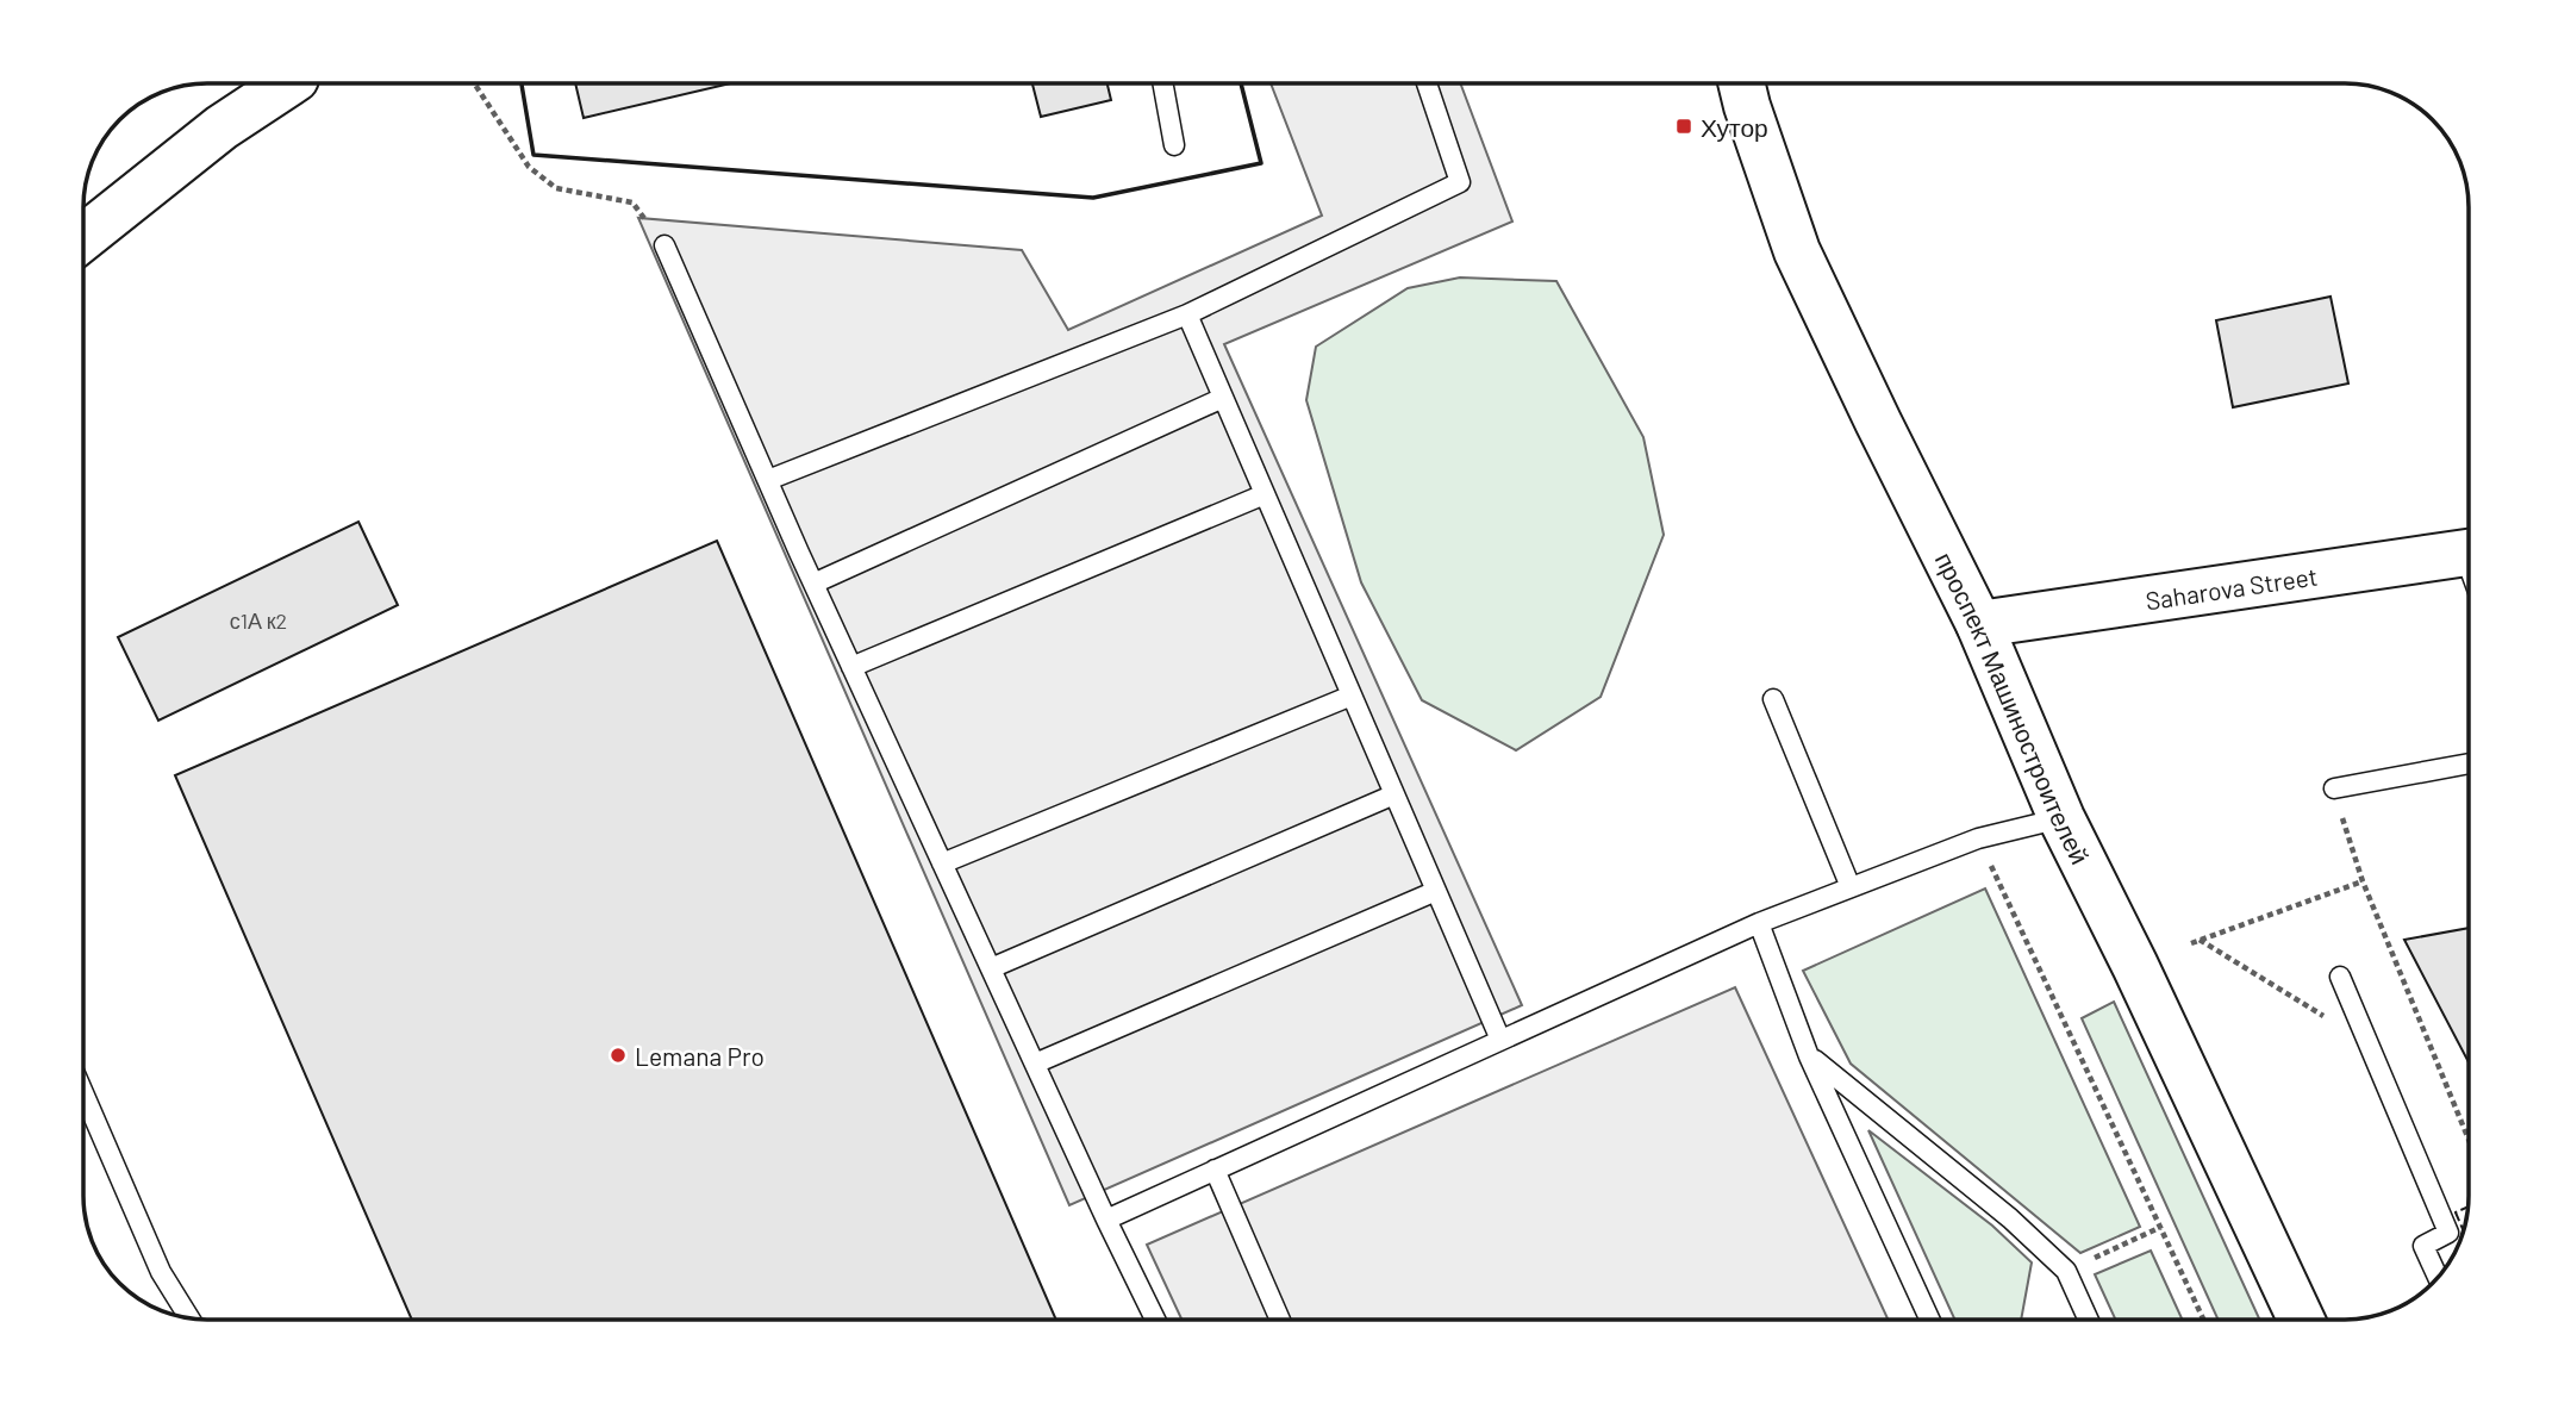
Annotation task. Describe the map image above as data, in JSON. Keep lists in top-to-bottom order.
{
  "streets": {
    "street": ["Saharova Street", "проспект Машиностроителей"]
  },
  "crossings": [
    ["Saharova Street", "проспект Машиностроителей"]
  ],
  "places": {
    "transit": ["Хутор"],
    "other": ["Lemana Pro"]
  },
  "house_numbers": ["с1А к2"]
}
